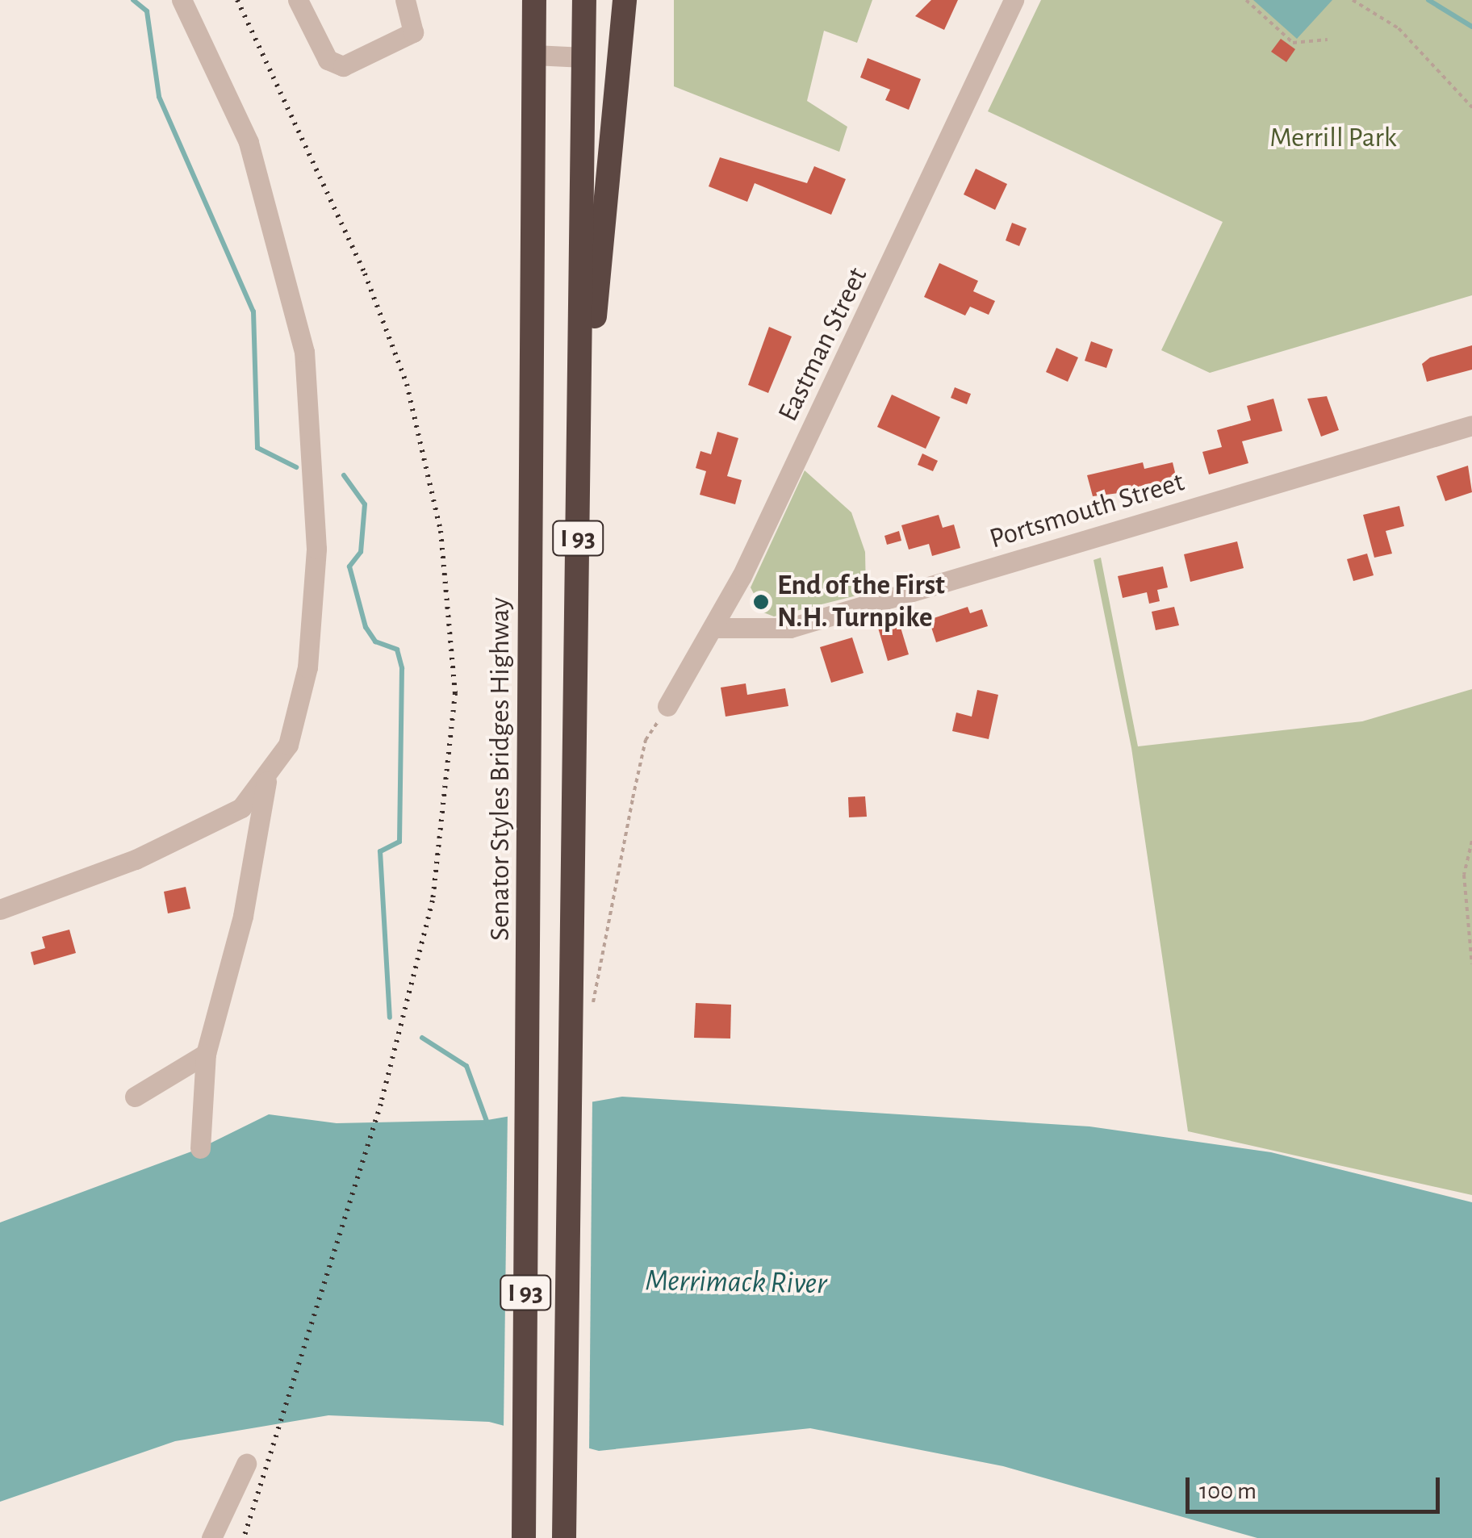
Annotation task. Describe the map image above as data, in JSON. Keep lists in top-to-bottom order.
{
  "streets": {
    "highway": ["I 93", "Senator Styles Bridges Highway"],
    "street": ["Eastman Street", "Portsmouth Street"]
  },
  "crossings": [
    ["Eastman Street", "Portsmouth Street"]
  ],
  "water": ["Merrimack River"],
  "parks": ["Merrill Park"],
  "places": ["End of the First N.H. Turnpike"],
  "scale_bar": "100 m"
}
